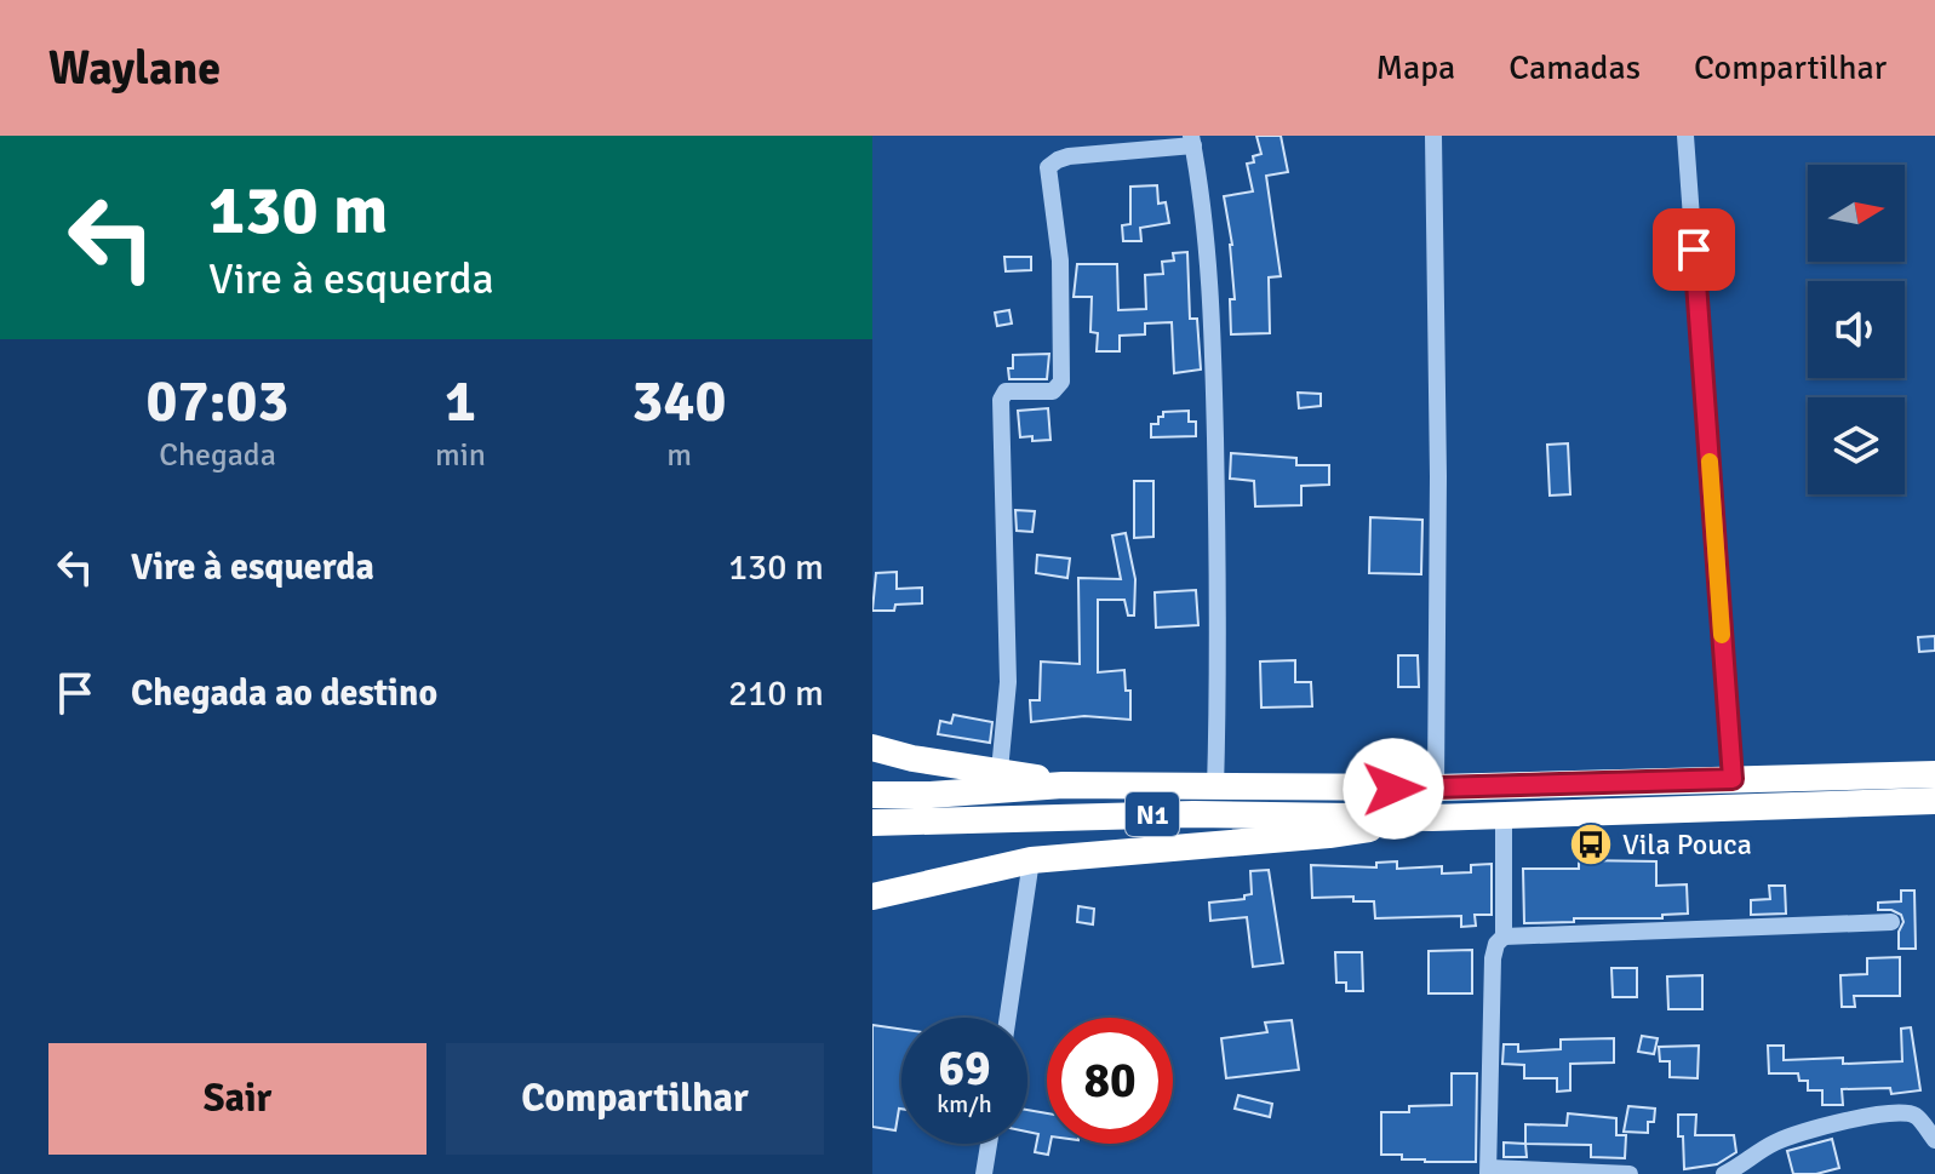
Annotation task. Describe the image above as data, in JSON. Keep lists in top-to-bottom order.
{
  "streets": {
    "highway": ["N1"]
  },
  "places": {
    "bus stop": ["Vila Pouca"]
  },
  "north": "right",
  "page": {
    "header": "Waylane",
    "nav": ["Mapa", "Camadas", "Compartilhar"],
    "turn": ["130 m", "Vire à esquerda"],
    "eta": [
      "07:03",
      "Chegada",
      "1",
      "min",
      "340",
      "m"
    ],
    "list": [
      {
        "name": "Vire à esquerda",
        "value": "130 m"
      },
      {
        "name": "Chegada ao destino",
        "value": "210 m"
      }
    ],
    "speed": "69 km/h",
    "limit": "80",
    "buttons": ["Sair", "Compartilhar"]
  }
}
